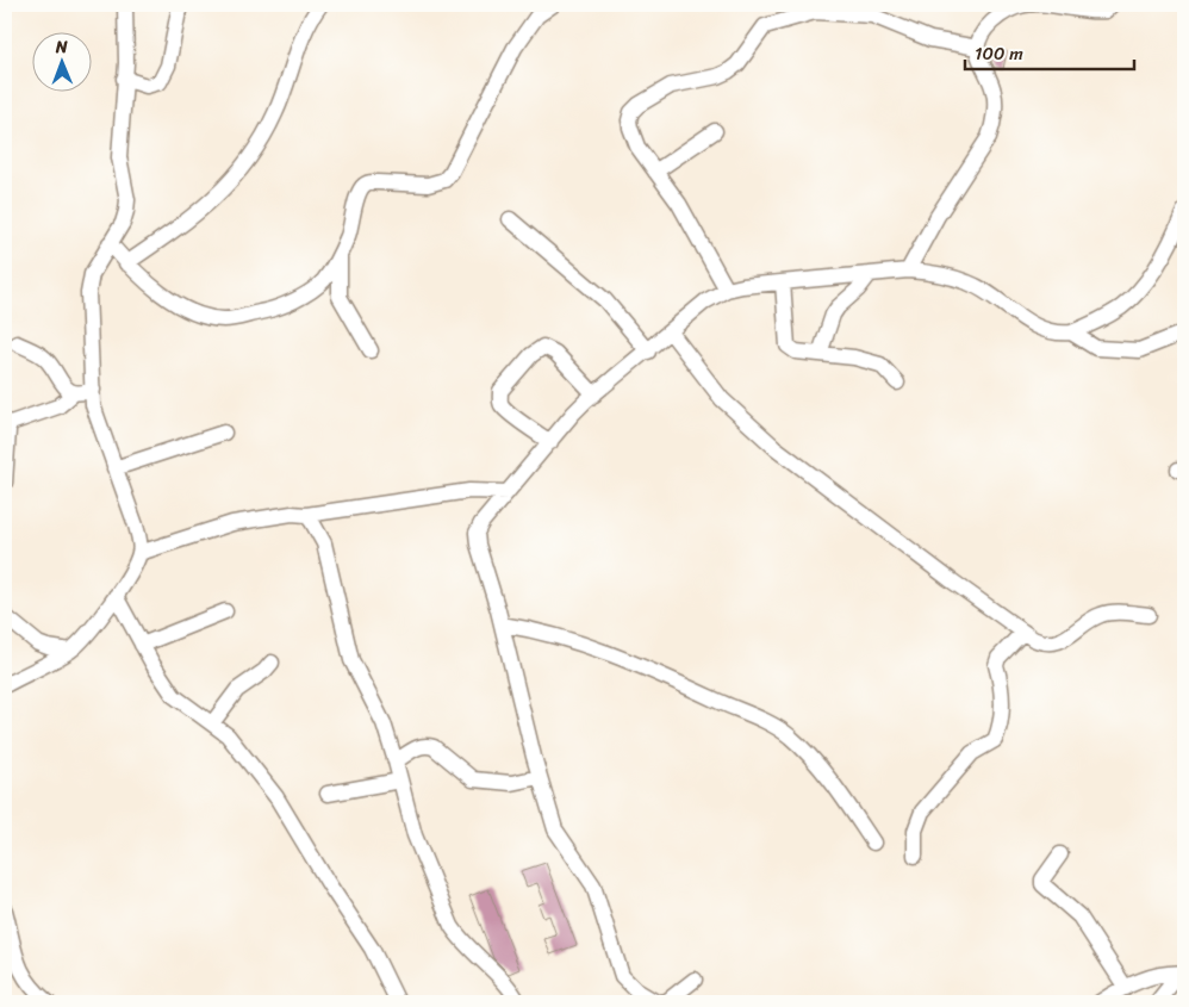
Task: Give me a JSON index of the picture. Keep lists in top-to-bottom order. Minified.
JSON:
{"scale_bar":"100 m","north":"top"}
